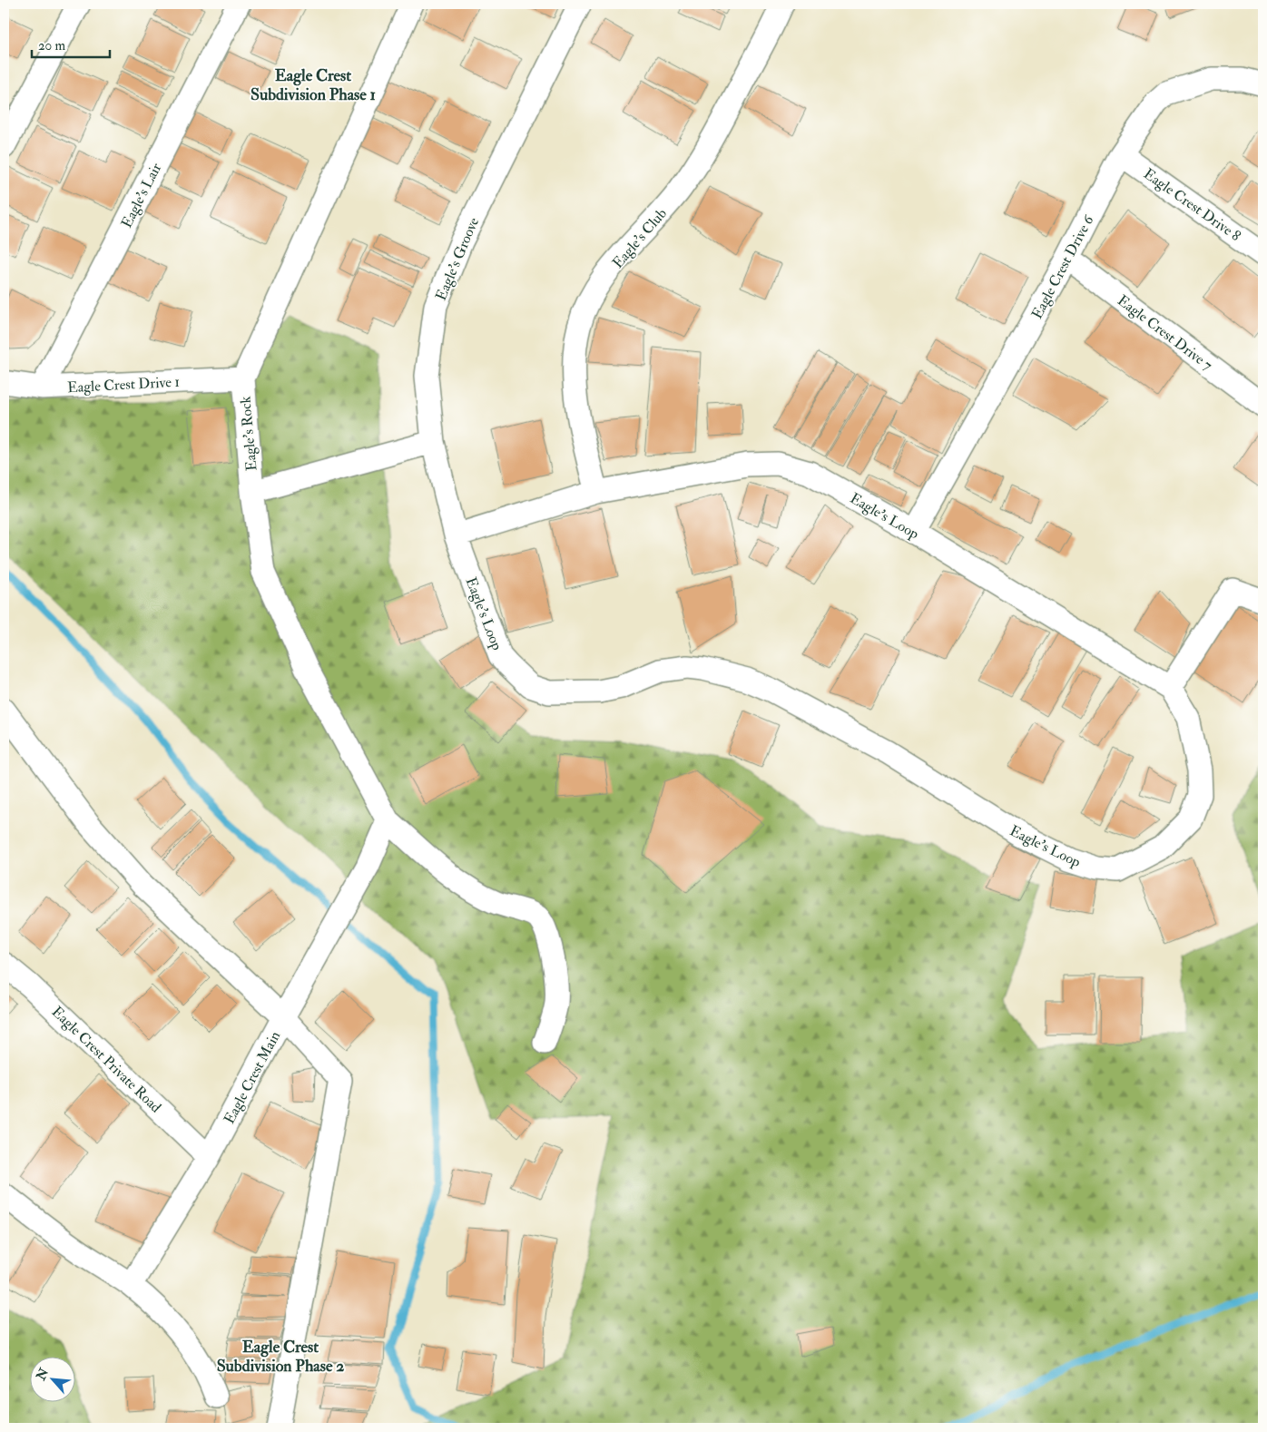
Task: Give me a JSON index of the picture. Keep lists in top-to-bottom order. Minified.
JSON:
{"streets":{"street":["Eagle's Lair","Eagle Crest Drive 8","Eagle's Club","Eagle's Groove","Eagle Crest Drive 6","Eagle Crest Drive 7","Eagle Crest Drive 1","Eagle's Rock","Eagle's Loop","Eagle Crest Private Road","Eagle Crest Main"]},"crossings":[["Eagle's Lair","Eagle Crest Drive 1"],["Eagle Crest Drive 8","Eagle Crest Drive 6"],["Eagle's Club","Eagle's Loop"],["Eagle's Groove","Eagle's Loop"],["Eagle Crest Drive 6","Eagle Crest Drive 7"],["Eagle Crest Drive 6","Eagle's Loop"],["Eagle Crest Drive 1","Eagle's Rock"],["Eagle's Rock","Eagle Crest Main"],["Eagle Crest Private Road","Eagle Crest Main"]],"districts":["Eagle Crest Subdivision Phase 1","Eagle Crest Subdivision Phase 2"],"scale_bar":"20 m","north":"top left"}
